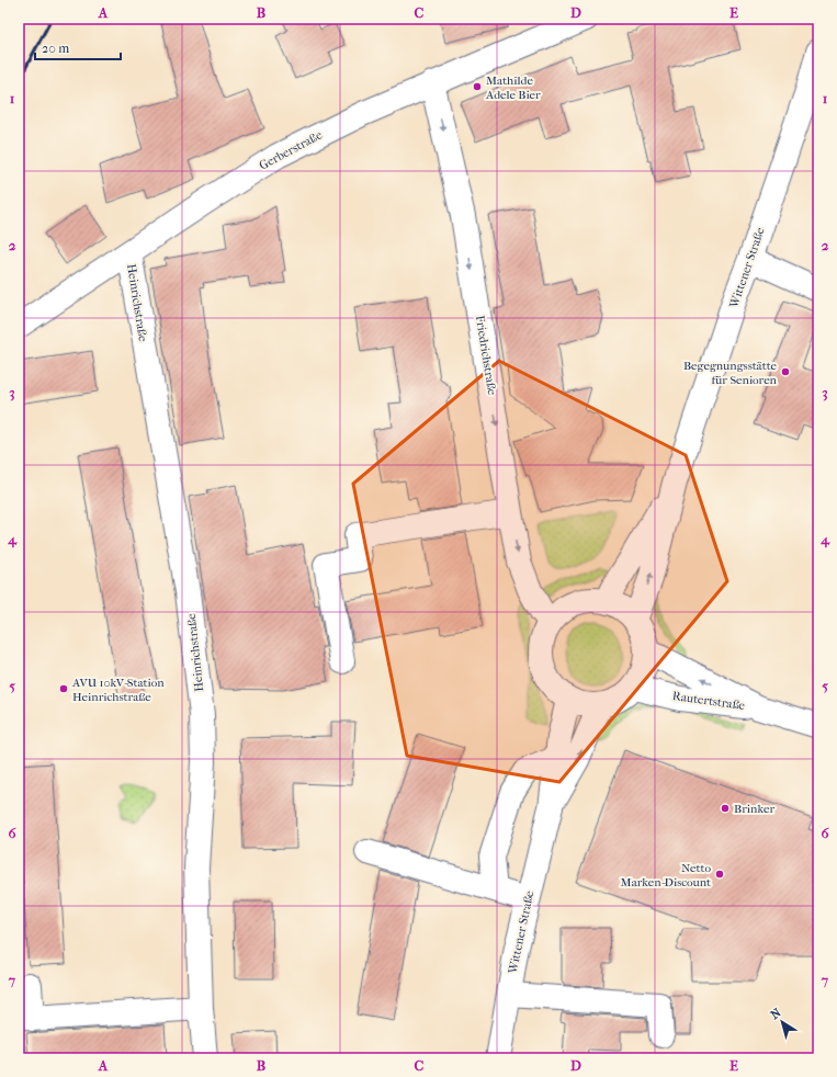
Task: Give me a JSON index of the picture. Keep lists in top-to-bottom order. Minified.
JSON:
{"streets":{"street":["Gerberstraße","Wittener Straße","Heinrichstraße","Friedrichstraße","Rautertstraße"]},"crossings":[["Gerberstraße","Heinrichstraße"],["Gerberstraße","Friedrichstraße"],["Wittener Straße","Friedrichstraße"],["Wittener Straße","Rautertstraße"],["Friedrichstraße","Rautertstraße"]],"one_way":["Friedrichstraße"],"places":["Mathilde Adele Bier","Begegnungsstätte für Senioren","AVU 10kV-Station Heinrichstraße","Brinker","Netto Marken-Discount"],"scale_bar":"20 m","north":"top left","grid":{"columns":["A","B","C","D","E"],"rows":["1","2","3","4","5","6","7"]}}
